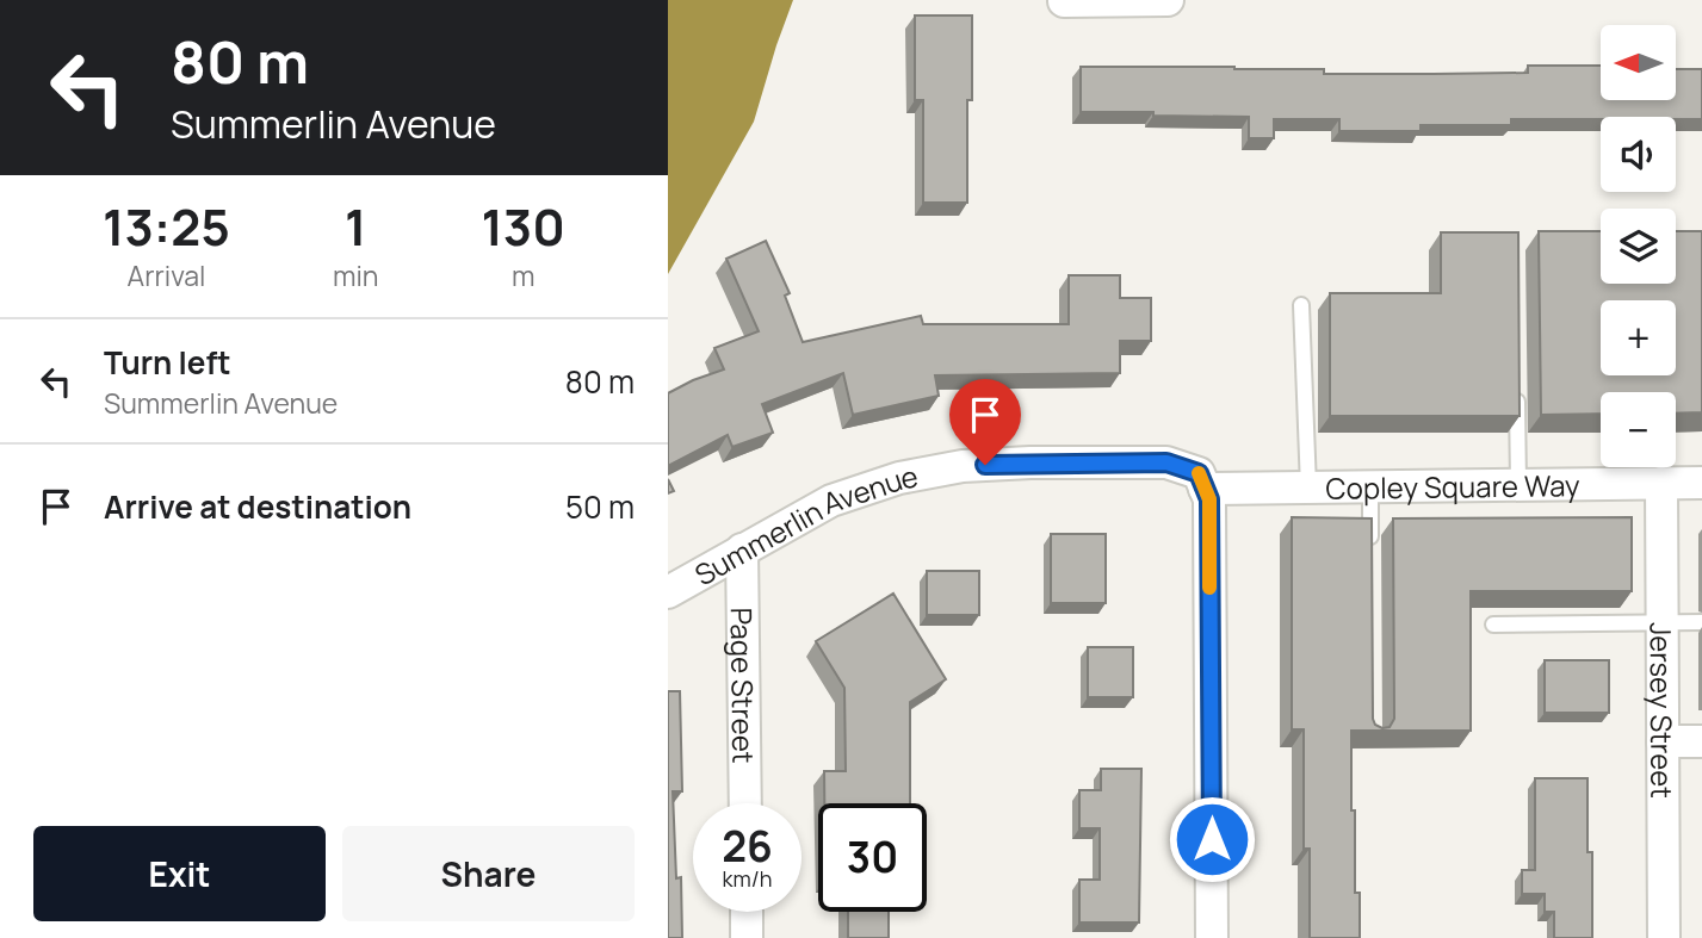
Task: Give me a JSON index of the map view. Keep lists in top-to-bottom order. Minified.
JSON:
{"streets":{"street":["Copley Square Way","Summerlin Avenue","Page Street","Jersey Street"]},"crossings":[["Copley Square Way","Summerlin Avenue"],["Copley Square Way","Jersey Street"],["Summerlin Avenue","Page Street"]],"north":"left","page":{"turn":["80 m","Summerlin Avenue"],"map_buttons":["+","−"],"eta":["13:25","Arrival","1","min","130","m"],"list":[{"name":"Turn left","note":"Summerlin Avenue","value":"80 m"},{"name":"Arrive at destination","value":"50 m"}],"speed":"26 km/h","limit":"30","buttons":["Exit","Share"]}}
